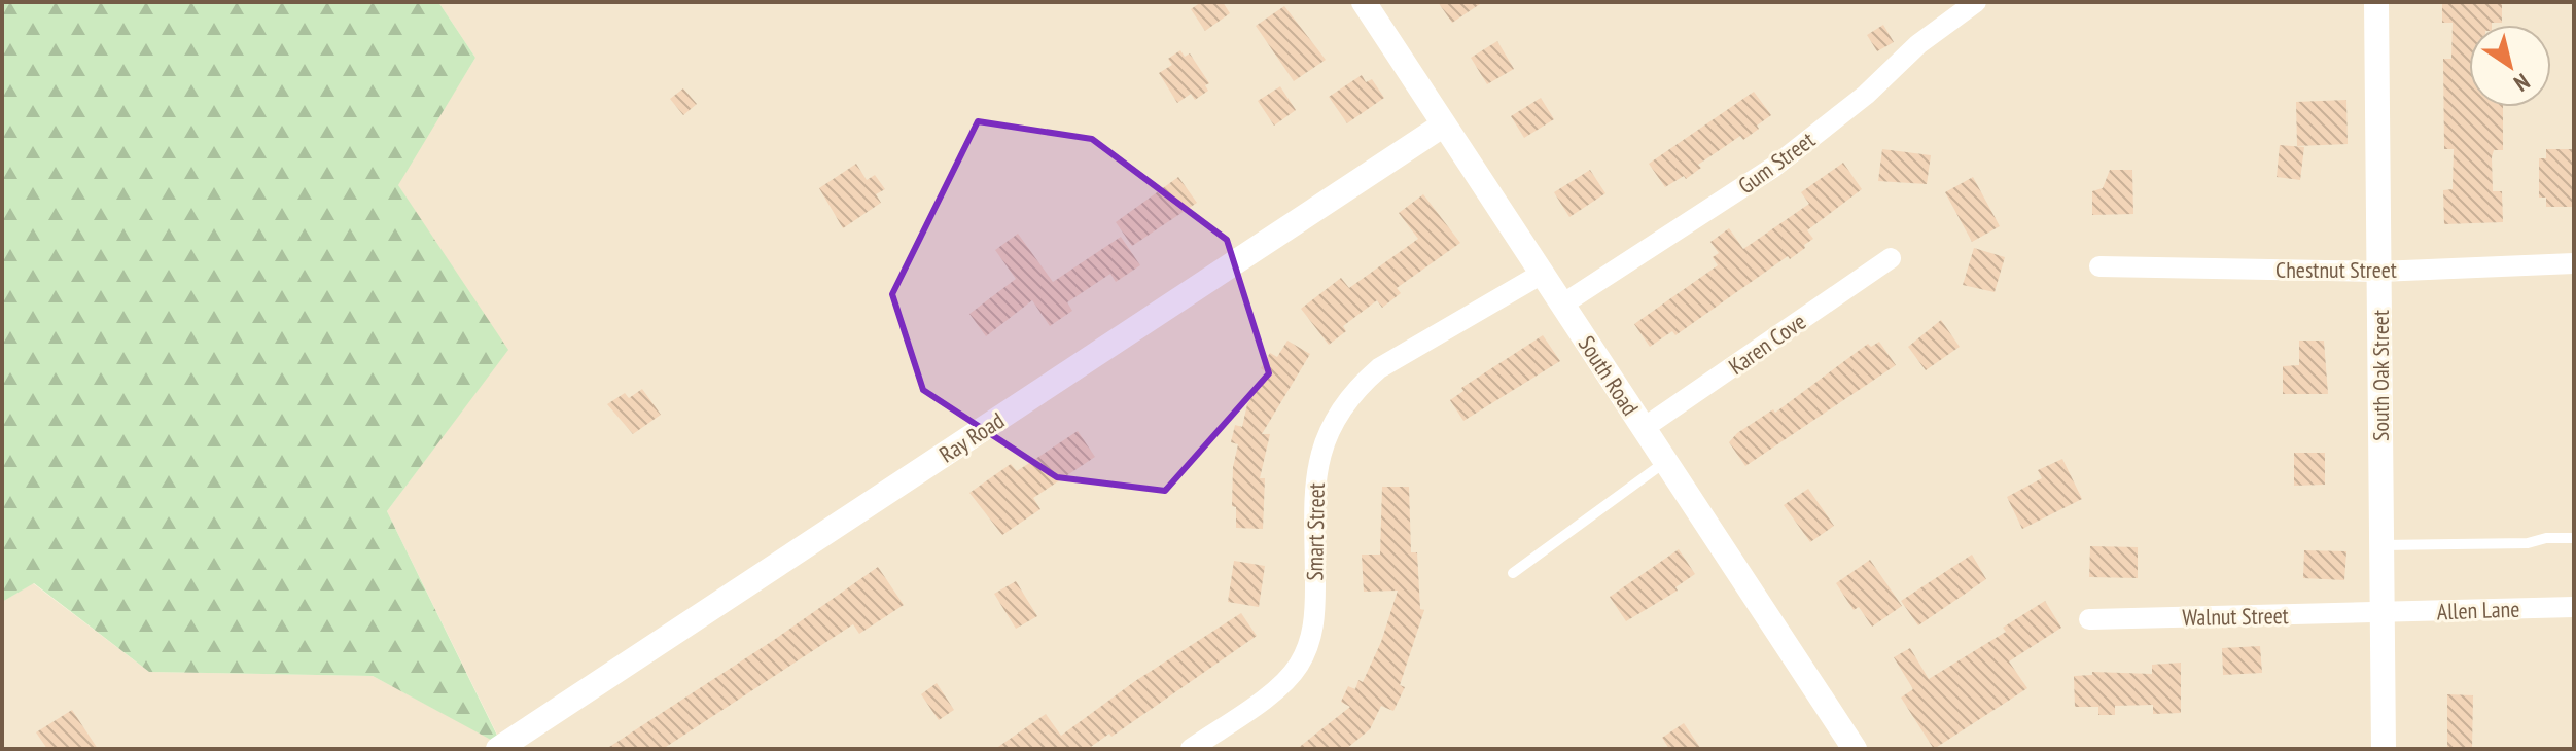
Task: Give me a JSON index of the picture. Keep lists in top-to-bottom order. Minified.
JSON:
{"streets":{"street":["Gum Street","Chestnut Street","Karen Cove","South Road","South Oak Street","Ray Road","Smart Street","Allen Lane","Walnut Street"]},"crossings":[["Gum Street","South Road"],["Chestnut Street","South Oak Street"],["Karen Cove","South Road"],["South Road","Ray Road"],["South Road","Smart Street"],["South Oak Street","Allen Lane"],["South Oak Street","Walnut Street"],["Allen Lane","Walnut Street"]],"north":"bottom right"}
